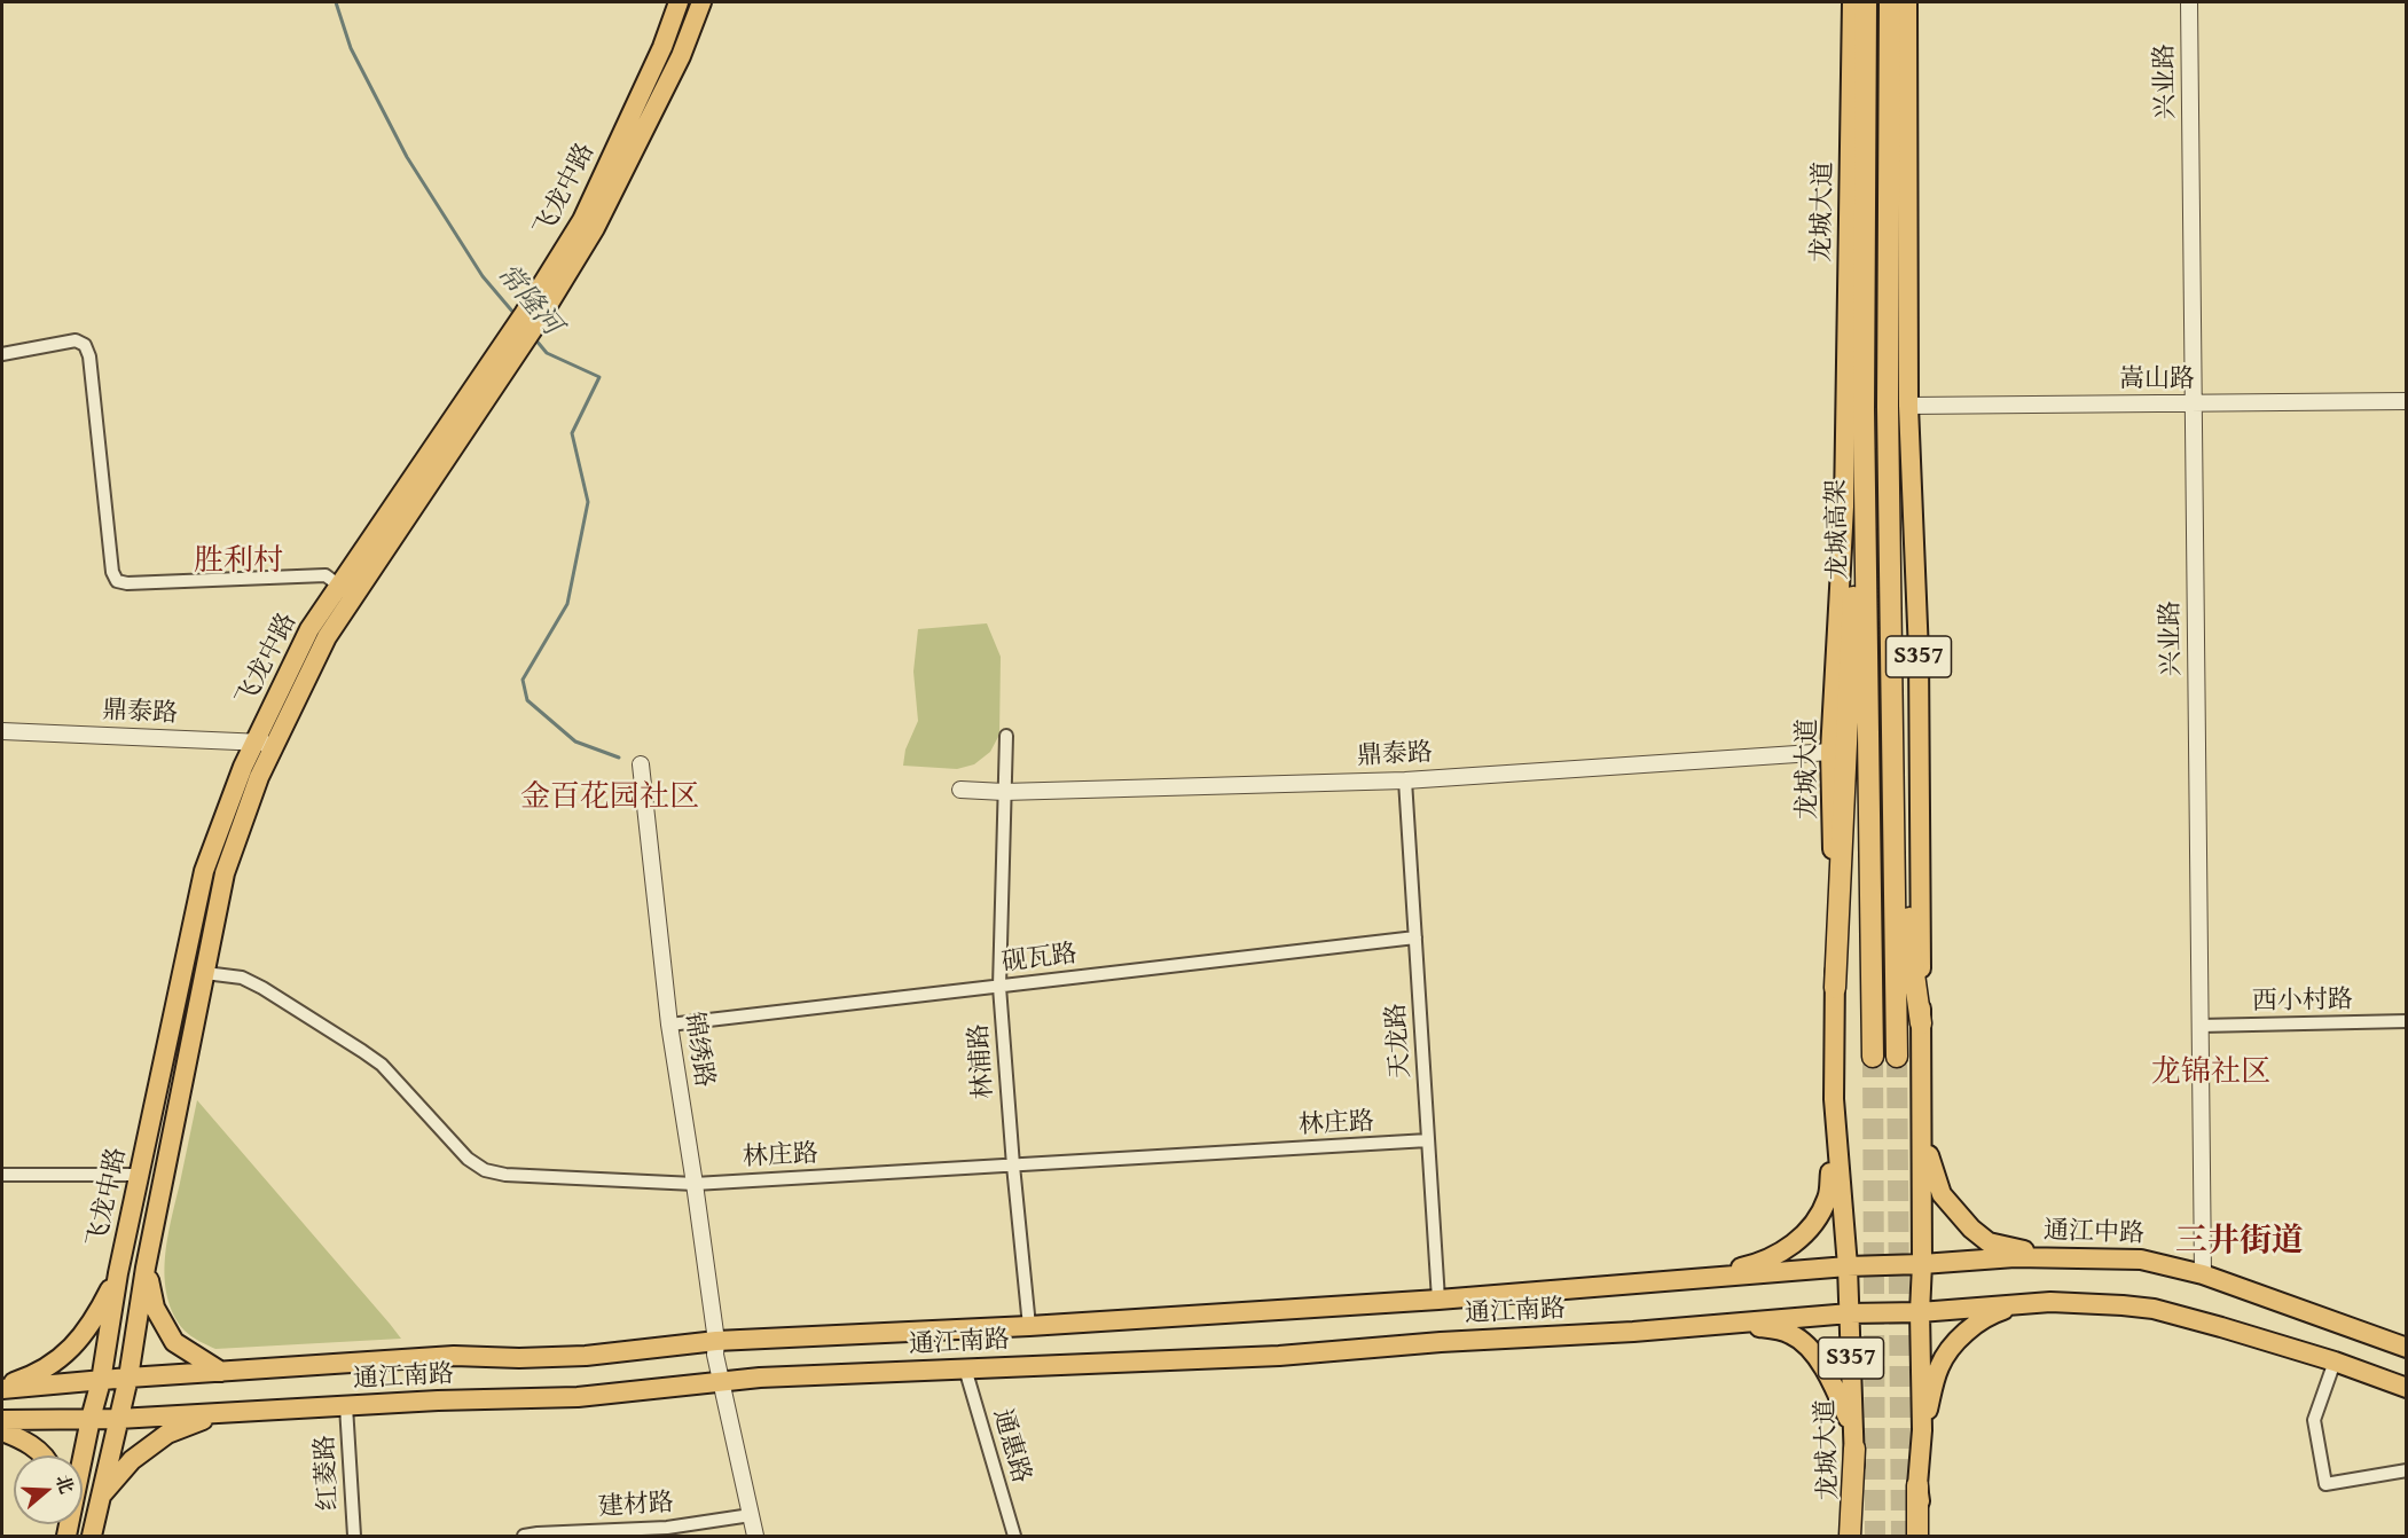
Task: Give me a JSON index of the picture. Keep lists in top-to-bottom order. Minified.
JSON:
{"streets":{"highway":["龙城高架"],"main road":["飞龙中路","龙城大道","S357","通江中路","通江南路"],"street":["兴业路","嵩山路","鼎泰路","砚瓦路","西小村路","天龙路","锦绣路","林浦路","林庄路","通惠路","红菱路","建材路"]},"crossings":[["兴业路","嵩山路"],["兴业路","西小村路"],["兴业路","通江中路"],["飞龙中路","鼎泰路"],["飞龙中路","林庄路"],["飞龙中路","通江南路"],["龙城大道","鼎泰路"],["龙城大道","通江中路"],["龙城大道","通江南路"],["嵩山路","龙城高架"],["S357","通江中路"],["S357","通江南路"],["鼎泰路","天龙路"],["鼎泰路","林浦路"],["砚瓦路","天龙路"],["砚瓦路","锦绣路"],["砚瓦路","林浦路"],["天龙路","林庄路"],["天龙路","通江南路"],["锦绣路","林庄路"],["锦绣路","通江南路"],["锦绣路","建材路"],["林浦路","林庄路"],["林浦路","通江南路"],["通江中路","通江南路"],["通江南路","通惠路"],["通江南路","红菱路"]],"districts":["胜利村","金百花园社区","龙锦社区","三井街道"],"water":["常隆河"],"north":"right"}
